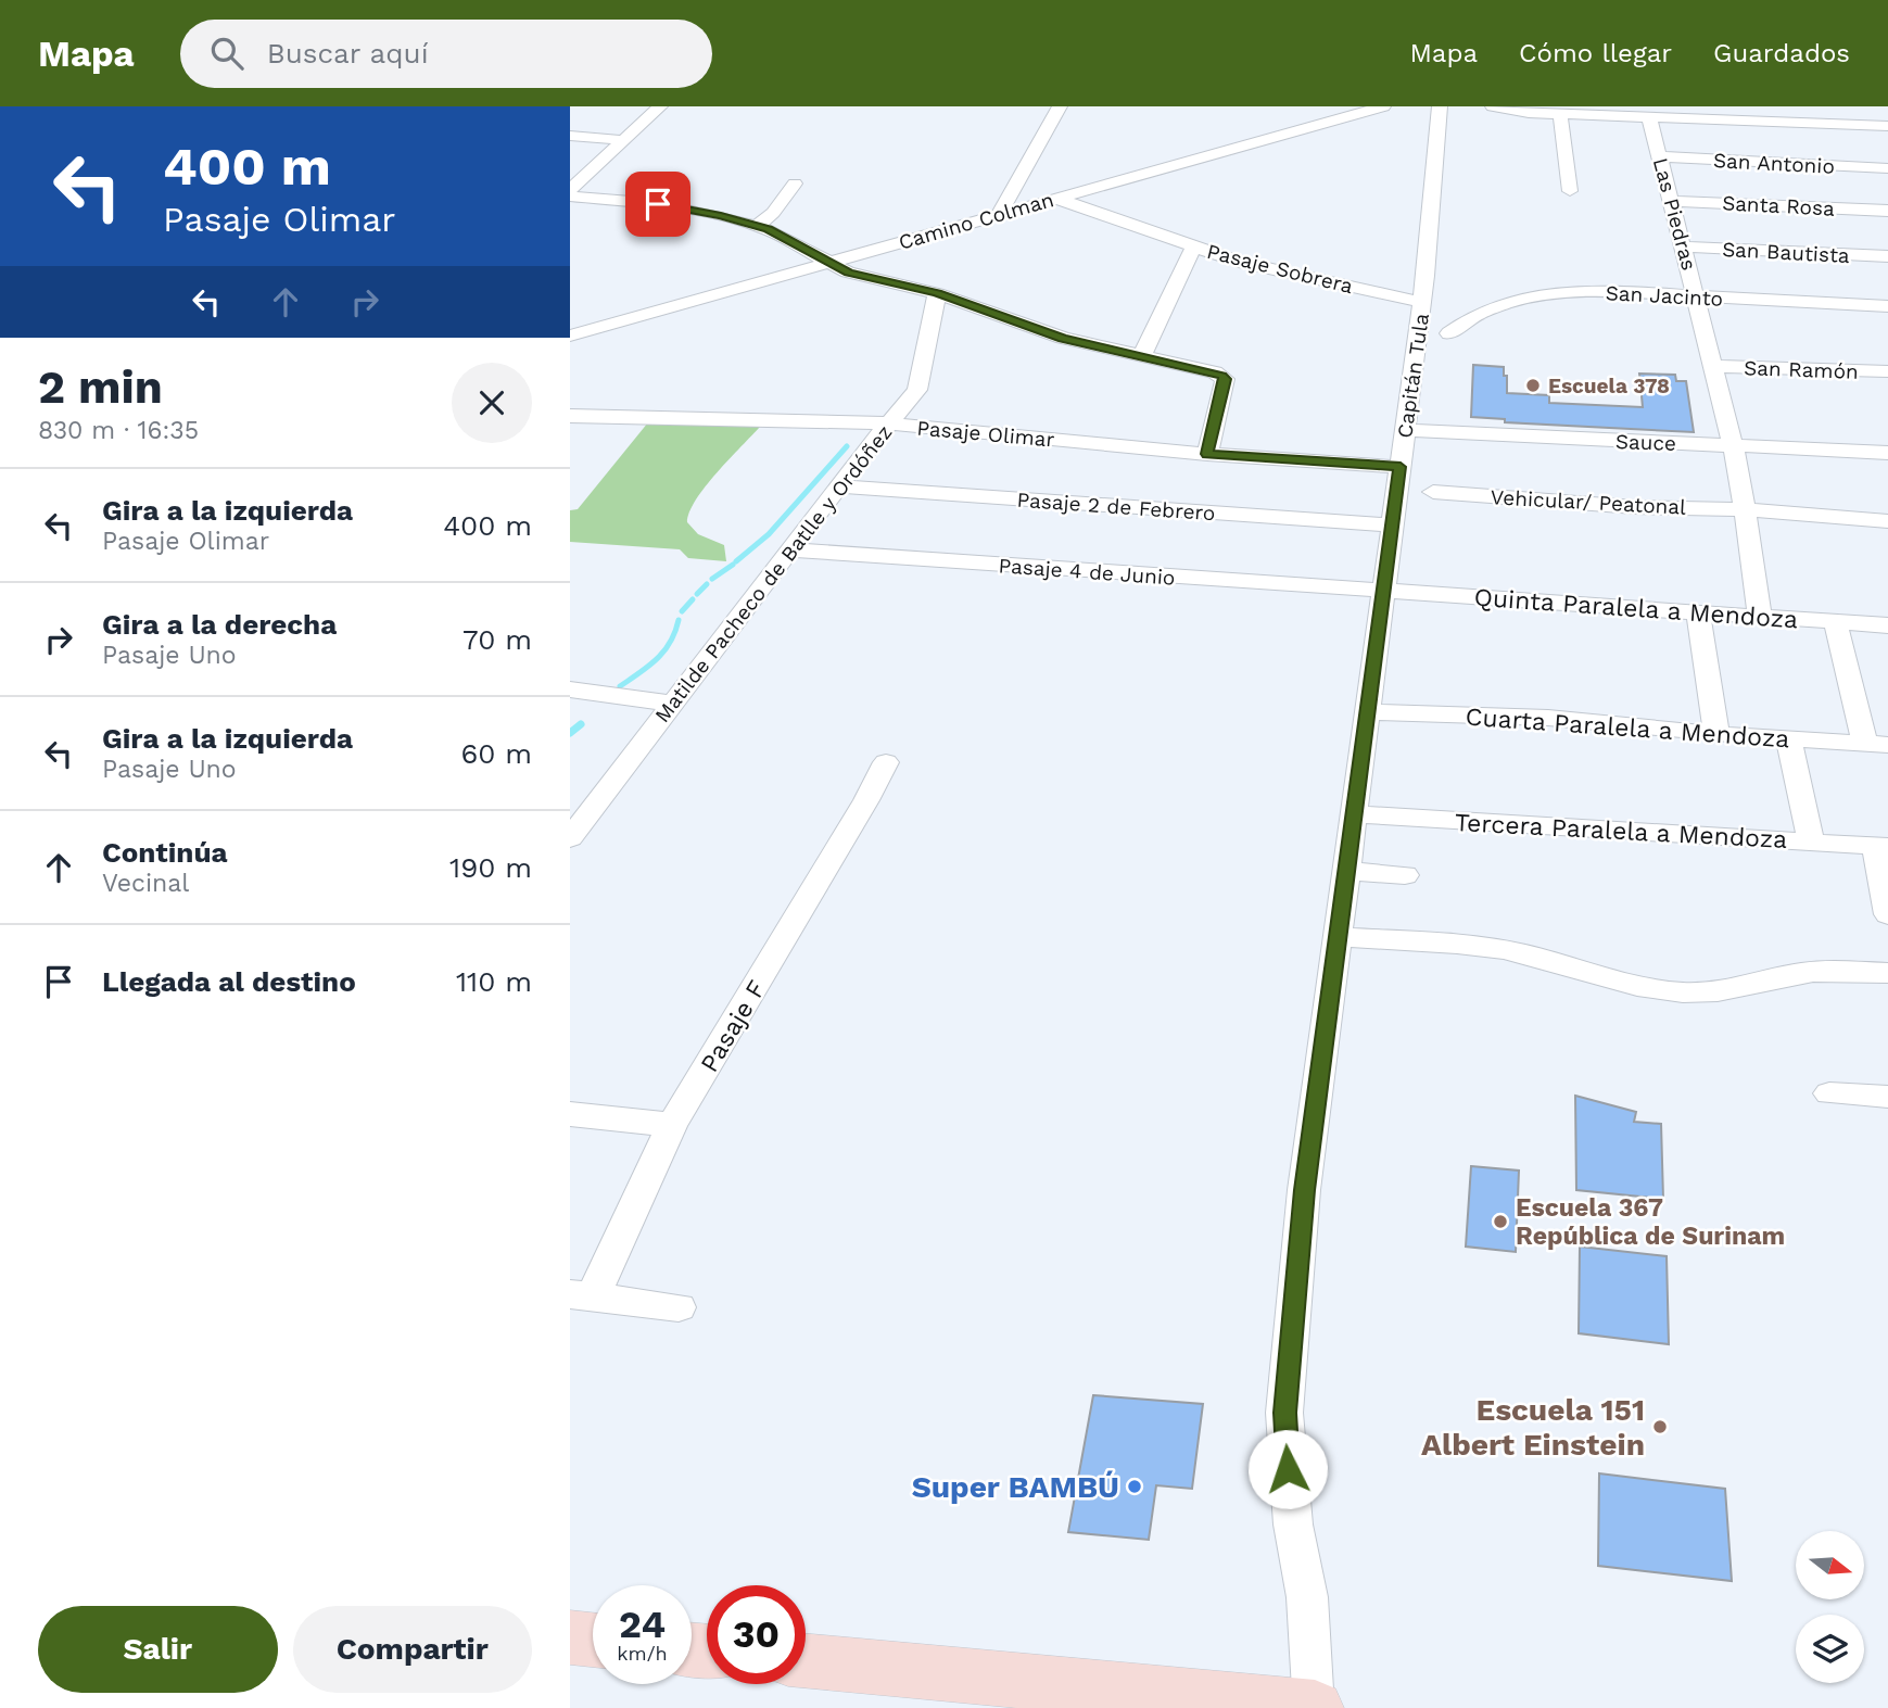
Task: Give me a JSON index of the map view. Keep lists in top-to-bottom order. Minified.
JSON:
{"streets":{"street":["San Antonio","Santa Rosa","Las Piedras","Camino Colman","San Bautista","Pasaje Sobrera","San Jacinto","San Ramón","Capitán Tula","Pasaje Olimar","Sauce","Vehicular/ Peatonal","Pasaje 2 de Febrero","Pasaje 4 de Junio","Matilde Pacheco de Batlle y Ordóñez","Quinta Paralela a Mendoza","Cuarta Paralela a Mendoza","Tercera Paralela a Mendoza","Pasaje F"]},"crossings":[["San Antonio","Las Piedras"],["Santa Rosa","Las Piedras"],["Las Piedras","San Bautista"],["Las Piedras","San Jacinto"],["Las Piedras","San Ramón"],["Las Piedras","Sauce"],["Camino Colman","Pasaje Sobrera"],["Pasaje Sobrera","Capitán Tula"],["Capitán Tula","Pasaje Olimar"],["Capitán Tula","Sauce"],["Capitán Tula","Pasaje 2 de Febrero"],["Capitán Tula","Pasaje 4 de Junio"],["Capitán Tula","Quinta Paralela a Mendoza"],["Capitán Tula","Cuarta Paralela a Mendoza"],["Capitán Tula","Tercera Paralela a Mendoza"],["Pasaje Olimar","Matilde Pacheco de Batlle y Ordóñez"],["Pasaje 2 de Febrero","Matilde Pacheco de Batlle y Ordóñez"],["Pasaje 4 de Junio","Matilde Pacheco de Batlle y Ordóñez"],["Pasaje 4 de Junio","Quinta Paralela a Mendoza"]],"places":["Escuela 378","Escuela 367 República de Surinam","Escuela 151 Albert Einstein","Super BAMBÚ"],"north":"right","page":{"header":"Mapa","search":"Buscar aquí","nav":["Mapa","Cómo llegar","Guardados"],"turn":["400 m","Pasaje Olimar"],"heading":["2 min","830 m · 16:35"],"list":[{"name":"Gira a la izquierda","note":"Pasaje Olimar","value":"400 m"},{"name":"Gira a la derecha","note":"Pasaje Uno","value":"70 m"},{"name":"Gira a la izquierda","note":"Pasaje Uno","value":"60 m"},{"name":"Continúa","note":"Vecinal","value":"190 m"},{"name":"Llegada al destino","value":"110 m"}],"speed":"24 km/h","limit":"30","buttons":["Salir","Compartir"]}}
